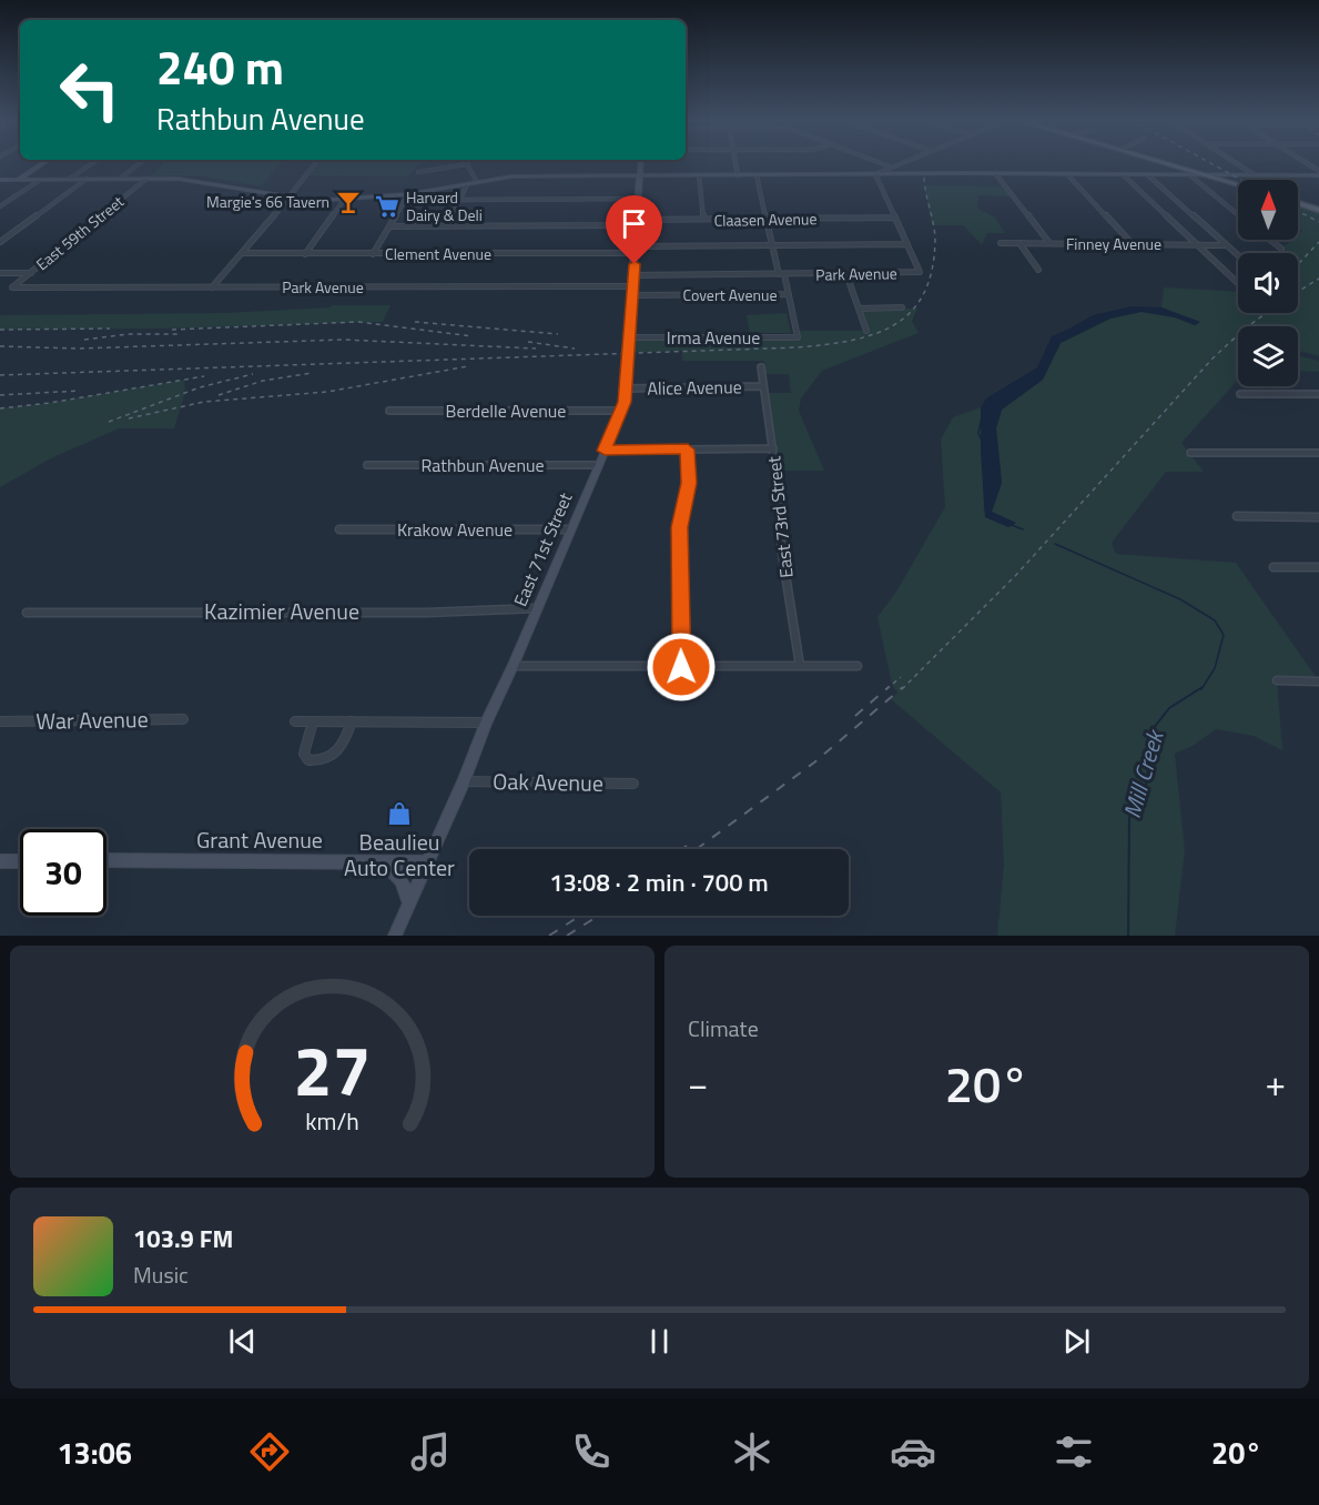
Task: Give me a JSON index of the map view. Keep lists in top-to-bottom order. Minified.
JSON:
{"streets":{"main road":["East 71st Street","Grant Avenue"],"street":["Claasen Avenue","East 59th Street","Finney Avenue","Clement Avenue","Park Avenue","Covert Avenue","Irma Avenue","Alice Avenue","Berdelle Avenue","Rathbun Avenue","East 73rd Street","Krakow Avenue","Kazimier Avenue","War Avenue","Oak Avenue"]},"crossings":[["Claasen Avenue","East 71st Street"],["East 59th Street","Park Avenue"],["Clement Avenue","Park Avenue"],["Clement Avenue","East 71st Street"],["Park Avenue","Covert Avenue"],["Park Avenue","East 71st Street"],["Covert Avenue","Irma Avenue"],["Covert Avenue","East 71st Street"],["Irma Avenue","East 71st Street"],["Alice Avenue","East 73rd Street"],["Alice Avenue","East 71st Street"],["Berdelle Avenue","East 71st Street"],["Rathbun Avenue","East 71st Street"],["Krakow Avenue","East 71st Street"],["East 71st Street","Kazimier Avenue"],["East 71st Street","Oak Avenue"],["East 71st Street","Grant Avenue"]],"water":["Mill Creek"],"places":{"bar":["Margie's 66 Tavern"],"supermarket":["Harvard Dairy & Deli"],"shop":["Beaulieu Auto Center"]},"north":"top","page":{"turn":["240 m","Rathbun Avenue"],"limit":"30","trip":"13:08 · 2 min · 700 m","tile":"Climate","heat":["−","20°","+"],"song":["103.9 FM","Music"],"tabs":["13:06","20°"],"gauge":["27","km/h"]}}
